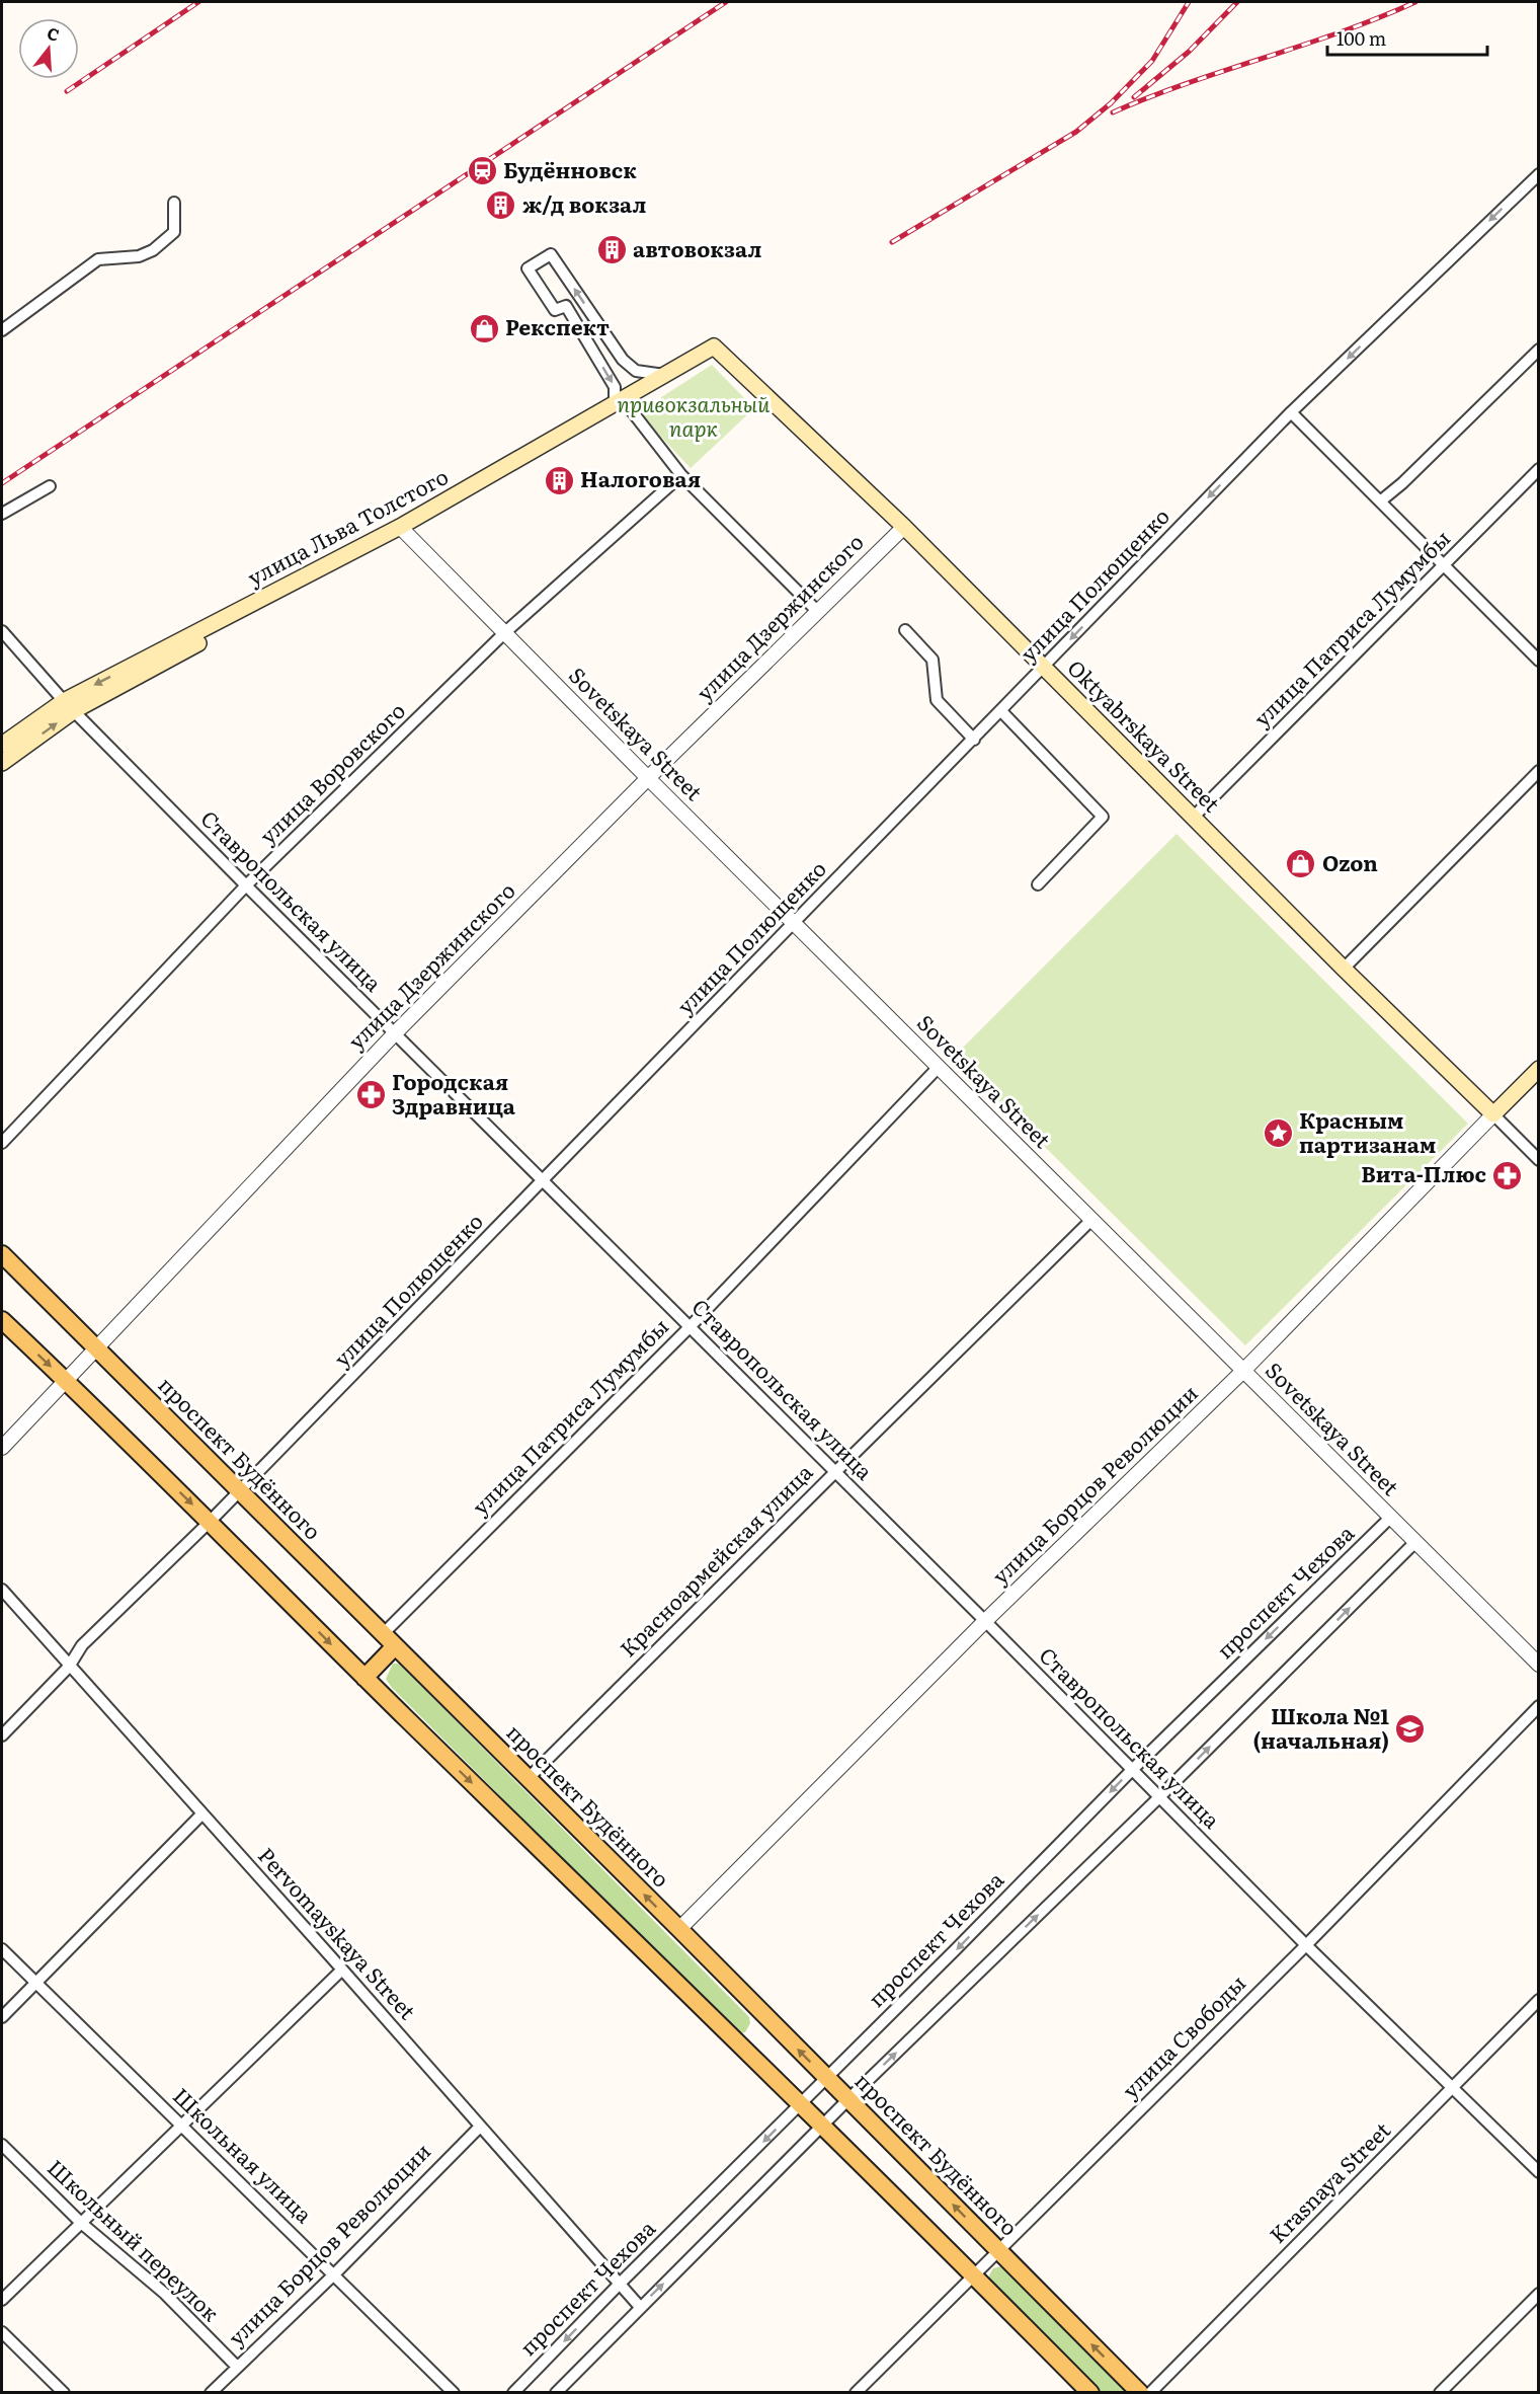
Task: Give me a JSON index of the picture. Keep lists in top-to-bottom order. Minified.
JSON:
{"streets":{"main road":["улица Льва Толстого","Oktyabrskaya Street","проспект Будённого","улица Борцов Революции"],"street":["улица Полющенко","улица Дзержинского","улица Патриса Лумумбы","Sovetskaya Street","улица Воровского","Ставропольская улица","Красноармейская улица","проспект Чехова","Pervomayskaya Street","улица Свободы","Школьная улица","Krasnaya Street","Школьный переулок"]},"crossings":[["улица Льва Толстого","Sovetskaya Street"],["улица Льва Толстого","Oktyabrskaya Street"],["улица Льва Толстого","Ставропольская улица"],["улица Полющенко","Sovetskaya Street"],["улица Полющенко","Oktyabrskaya Street"],["улица Полющенко","Ставропольская улица"],["улица Полющенко","проспект Будённого"],["улица Полющенко","Pervomayskaya Street"],["улица Дзержинского","Sovetskaya Street"],["улица Дзержинского","Oktyabrskaya Street"],["улица Дзержинского","Ставропольская улица"],["улица Дзержинского","проспект Будённого"],["улица Патриса Лумумбы","Sovetskaya Street"],["улица Патриса Лумумбы","Oktyabrskaya Street"],["улица Патриса Лумумбы","Ставропольская улица"],["улица Патриса Лумумбы","проспект Будённого"],["Sovetskaya Street","улица Воровского"],["Sovetskaya Street","улица Борцов Революции"],["Sovetskaya Street","Красноармейская улица"],["Sovetskaya Street","проспект Чехова"],["Oktyabrskaya Street","улица Борцов Революции"],["улица Воровского","Ставропольская улица"],["Ставропольская улица","улица Борцов Революции"],["Ставропольская улица","Красноармейская улица"],["Ставропольская улица","проспект Чехова"],["Ставропольская улица","улица Свободы"],["Ставропольская улица","Krasnaya Street"],["проспект Будённого","улица Борцов Революции"],["проспект Будённого","Красноармейская улица"],["проспект Будённого","проспект Чехова"],["проспект Будённого","улица Свободы"],["улица Борцов Революции","Pervomayskaya Street"],["улица Борцов Революции","Школьная улица"],["улица Борцов Революции","Школьный переулок"],["проспект Чехова","Pervomayskaya Street"]],"parks":["привокзальный парк"],"places":{"station":["Будённовск"],"building":["ж/д вокзал","автовокзал","Налоговая"],"shop":["Рекспект","Ozon"],"pharmacy":["Городская Здравница","Вита-Плюс"],"place":["Красным партизанам"],"school or university":["Школа №1 (начальная)"]},"scale_bar":"100 m","north":"top"}
